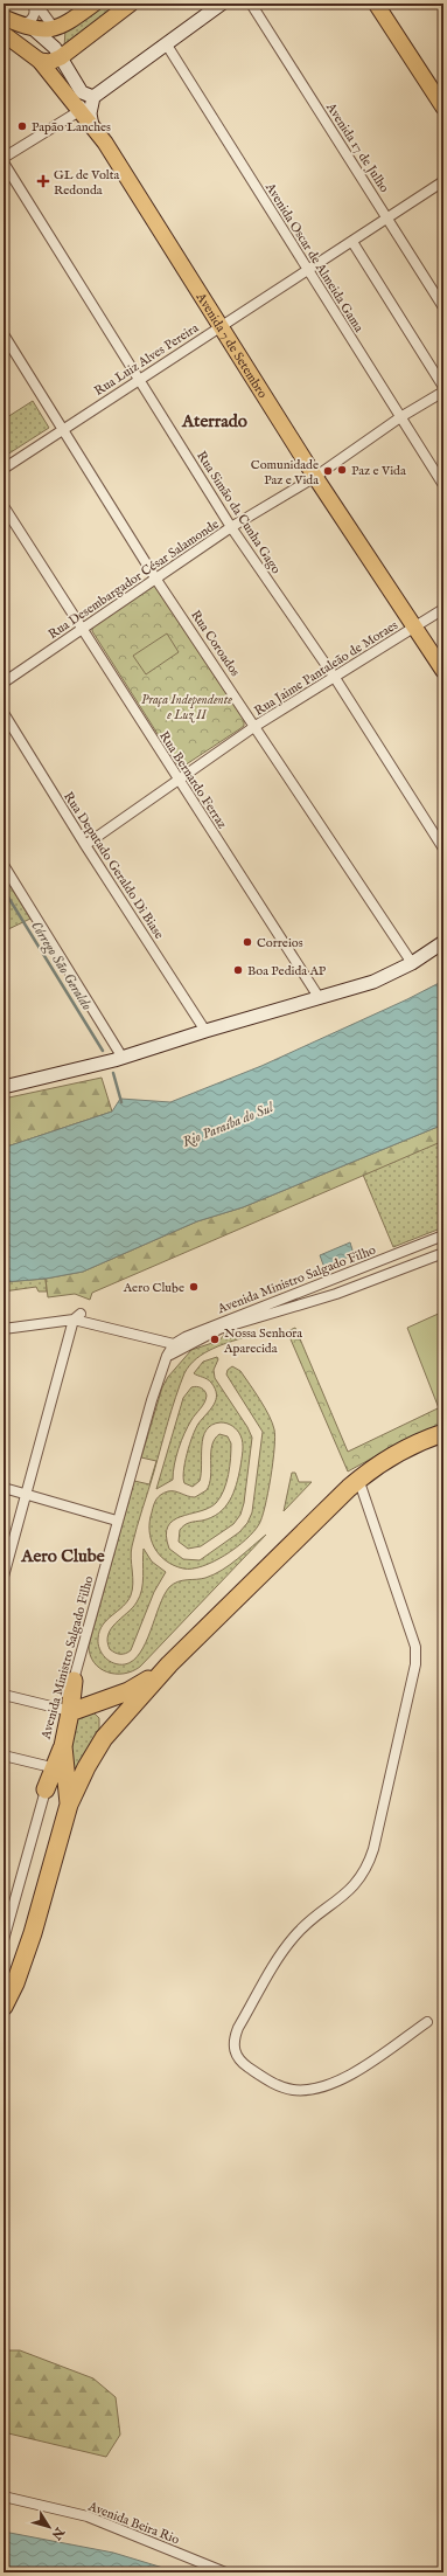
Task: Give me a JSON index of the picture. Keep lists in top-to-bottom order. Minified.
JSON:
{"streets":{"main road":["Avenida 7 de Setembro"],"street":["Avenida 17 de Julho","Avenida Oscar de Almeida Gama","Rua Luiz Alves Pereira","Rua Simão da Cunha Gago","Rua Desembargador César Salamonde","Rua Coroados","Rua Jaime Pantaleão de Moraes","Rua Bernardo Ferraz","Rua Deputado Geraldo Di Biase","Avenida Ministro Salgado Filho","Avenida Beira Rio"]},"crossings":[["Avenida 17 de Julho","Rua Luiz Alves Pereira"],["Avenida Oscar de Almeida Gama","Rua Luiz Alves Pereira"],["Avenida Oscar de Almeida Gama","Rua Desembargador César Salamonde"],["Avenida 7 de Setembro","Rua Luiz Alves Pereira"],["Avenida 7 de Setembro","Rua Desembargador César Salamonde"],["Avenida 7 de Setembro","Rua Jaime Pantaleão de Moraes"],["Rua Luiz Alves Pereira","Rua Simão da Cunha Gago"],["Rua Luiz Alves Pereira","Rua Coroados"],["Rua Simão da Cunha Gago","Rua Desembargador César Salamonde"],["Rua Simão da Cunha Gago","Rua Jaime Pantaleão de Moraes"],["Rua Desembargador César Salamonde","Rua Coroados"],["Rua Desembargador César Salamonde","Rua Bernardo Ferraz"],["Rua Coroados","Rua Jaime Pantaleão de Moraes"],["Rua Jaime Pantaleão de Moraes","Rua Bernardo Ferraz"],["Rua Jaime Pantaleão de Moraes","Rua Deputado Geraldo Di Biase"]],"districts":["Aterrado","Aero Clube"],"water":["Córrego São Geraldo","Rio Paraíba do Sul"],"parks":["Praça Independente e Luz II"],"places":{"other":["Papão Lanches","Paz e Vida","Comunidade Paz e Vida","Correios","Boa Pedida AP","Aero Clube","Nossa Senhora Aparecida"],"health":["GL de Volta Redonda"]},"north":"bottom right"}
